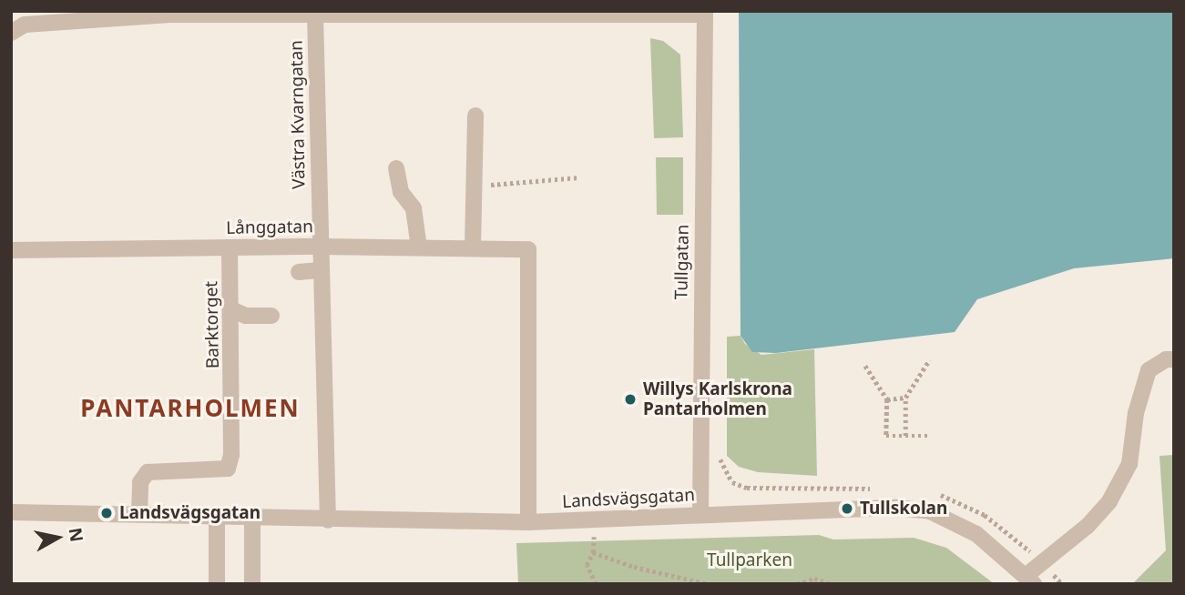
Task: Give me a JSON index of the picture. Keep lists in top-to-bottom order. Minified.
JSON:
{"streets":{"street":["Västra Kvarngatan","Långgatan","Tullgatan","Barktorget","Landsvägsgatan"]},"crossings":[["Västra Kvarngatan","Långgatan"],["Västra Kvarngatan","Landsvägsgatan"],["Långgatan","Barktorget"],["Långgatan","Landsvägsgatan"],["Tullgatan","Landsvägsgatan"],["Barktorget","Landsvägsgatan"]],"districts":["PANTARHOLMEN"],"parks":["Tullparken"],"places":["Willys Karlskrona Pantarholmen","Tullskolan","Landsvägsgatan"],"north":"right"}
